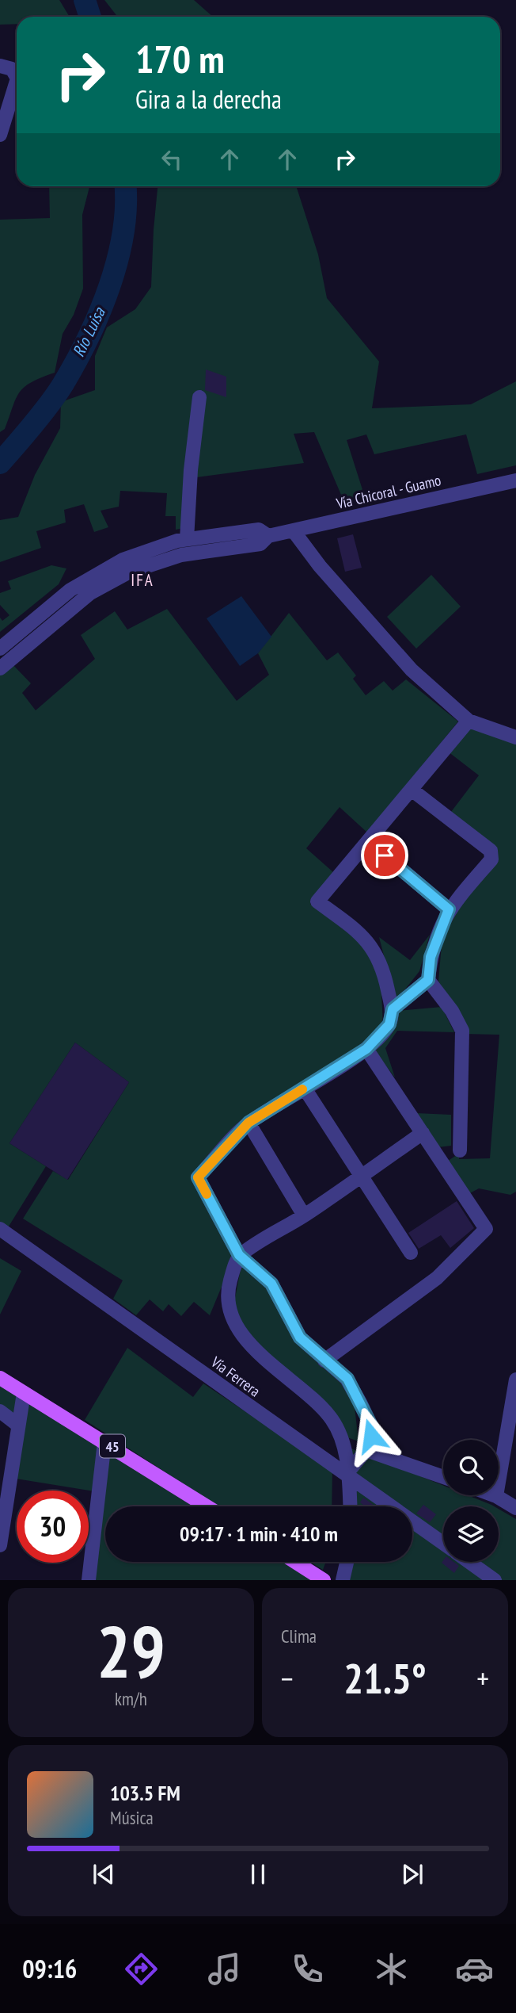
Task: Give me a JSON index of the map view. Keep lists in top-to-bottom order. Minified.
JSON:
{"streets":{"main road":["45"],"street":["Vía Chicoral - Guamo","Vía Ferrera"]},"districts":["IFA"],"water":["Río Luisa"],"page":{"turn":["170 m","Gira a la derecha"],"limit":"30","trip":"09:17 · 1 min · 410 m","tile":[["29","km/h"],"Clima"],"heat":["−","21.5°","+"],"song":["103.5 FM","Música"],"tabs":"09:16"}}
